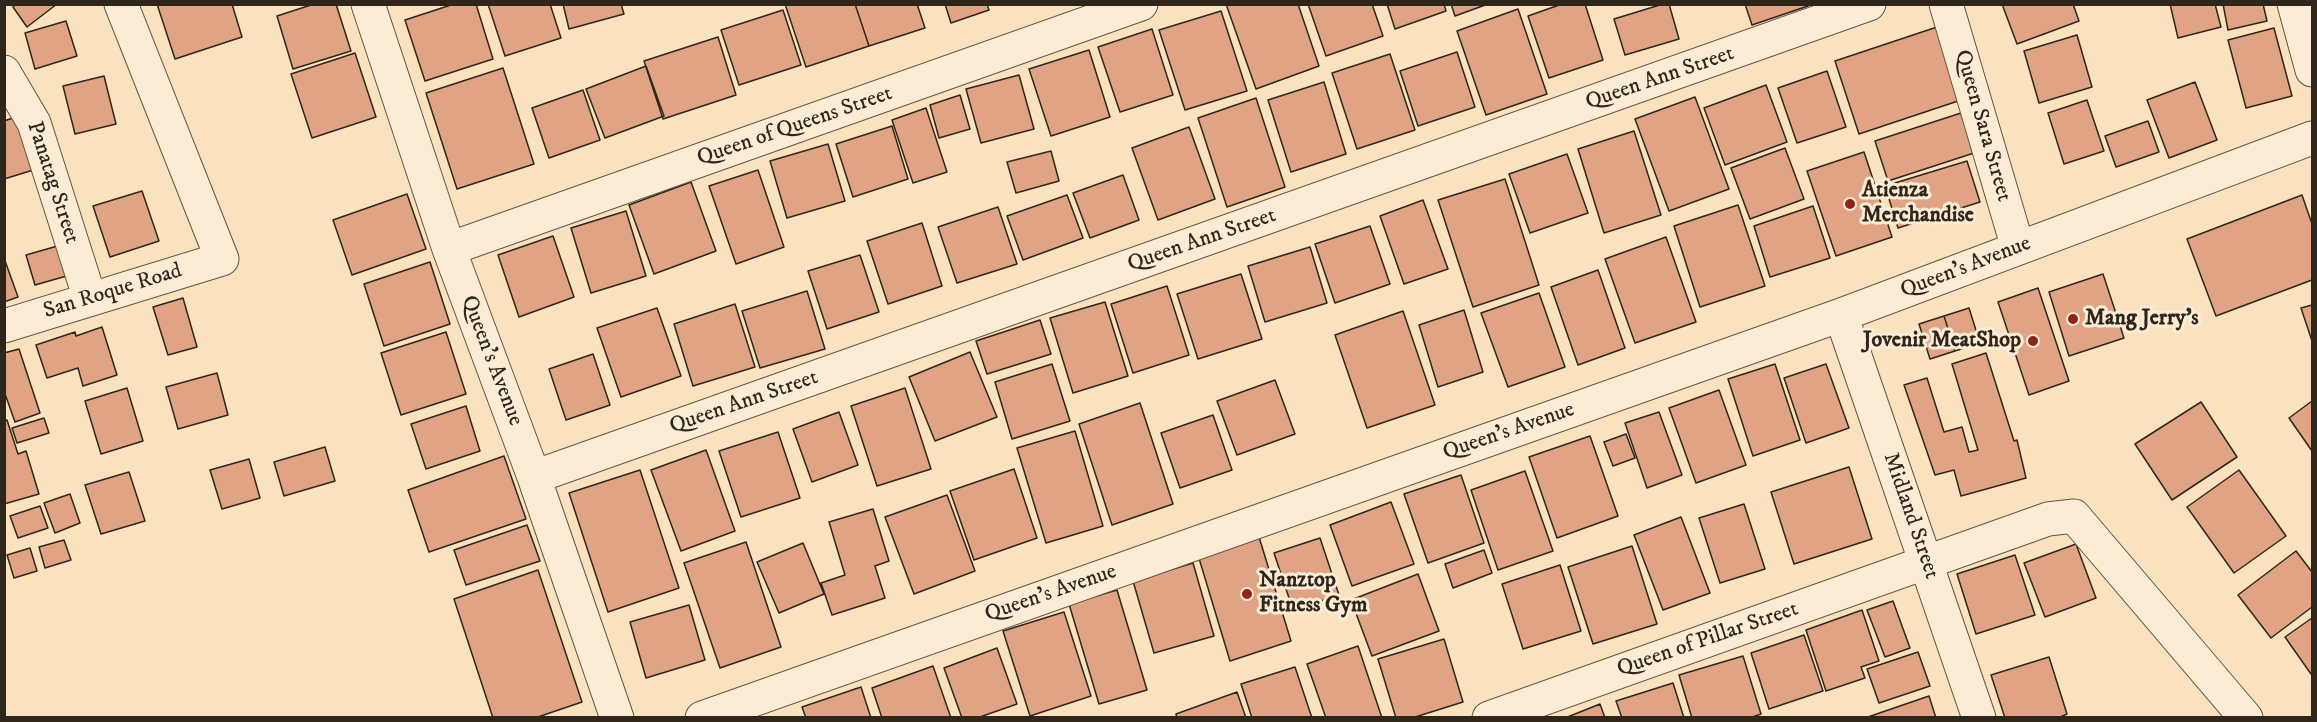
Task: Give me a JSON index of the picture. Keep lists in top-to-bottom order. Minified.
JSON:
{"streets":{"street":["Queen Ann Street","Queen Sara Street","Queen of Queens Street","Panatag Street","Queen's Avenue","San Roque Road","Midland Street","Queen of Pillar Street"]},"crossings":[["Queen Ann Street","Queen's Avenue"],["Queen Sara Street","Queen's Avenue"],["Queen of Queens Street","Queen's Avenue"],["Panatag Street","San Roque Road"],["Queen's Avenue","Midland Street"],["Midland Street","Queen of Pillar Street"]],"places":["Atienza Merchandise","Mang Jerry's","Jovenir MeatShop","Nanztop Fitness Gym"]}
